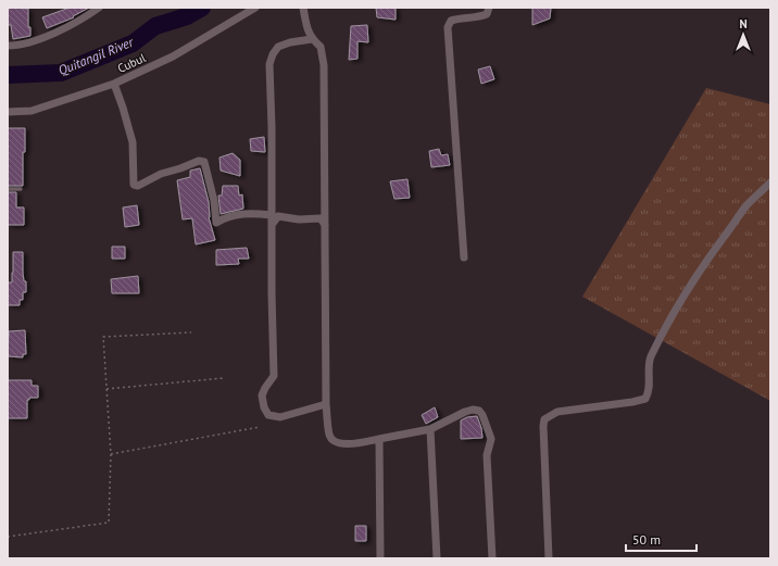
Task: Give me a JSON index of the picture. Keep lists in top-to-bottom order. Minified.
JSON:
{"streets":{"street":["Cubul"]},"water":["Quitangil River"],"scale_bar":"50 m","north":"top"}
